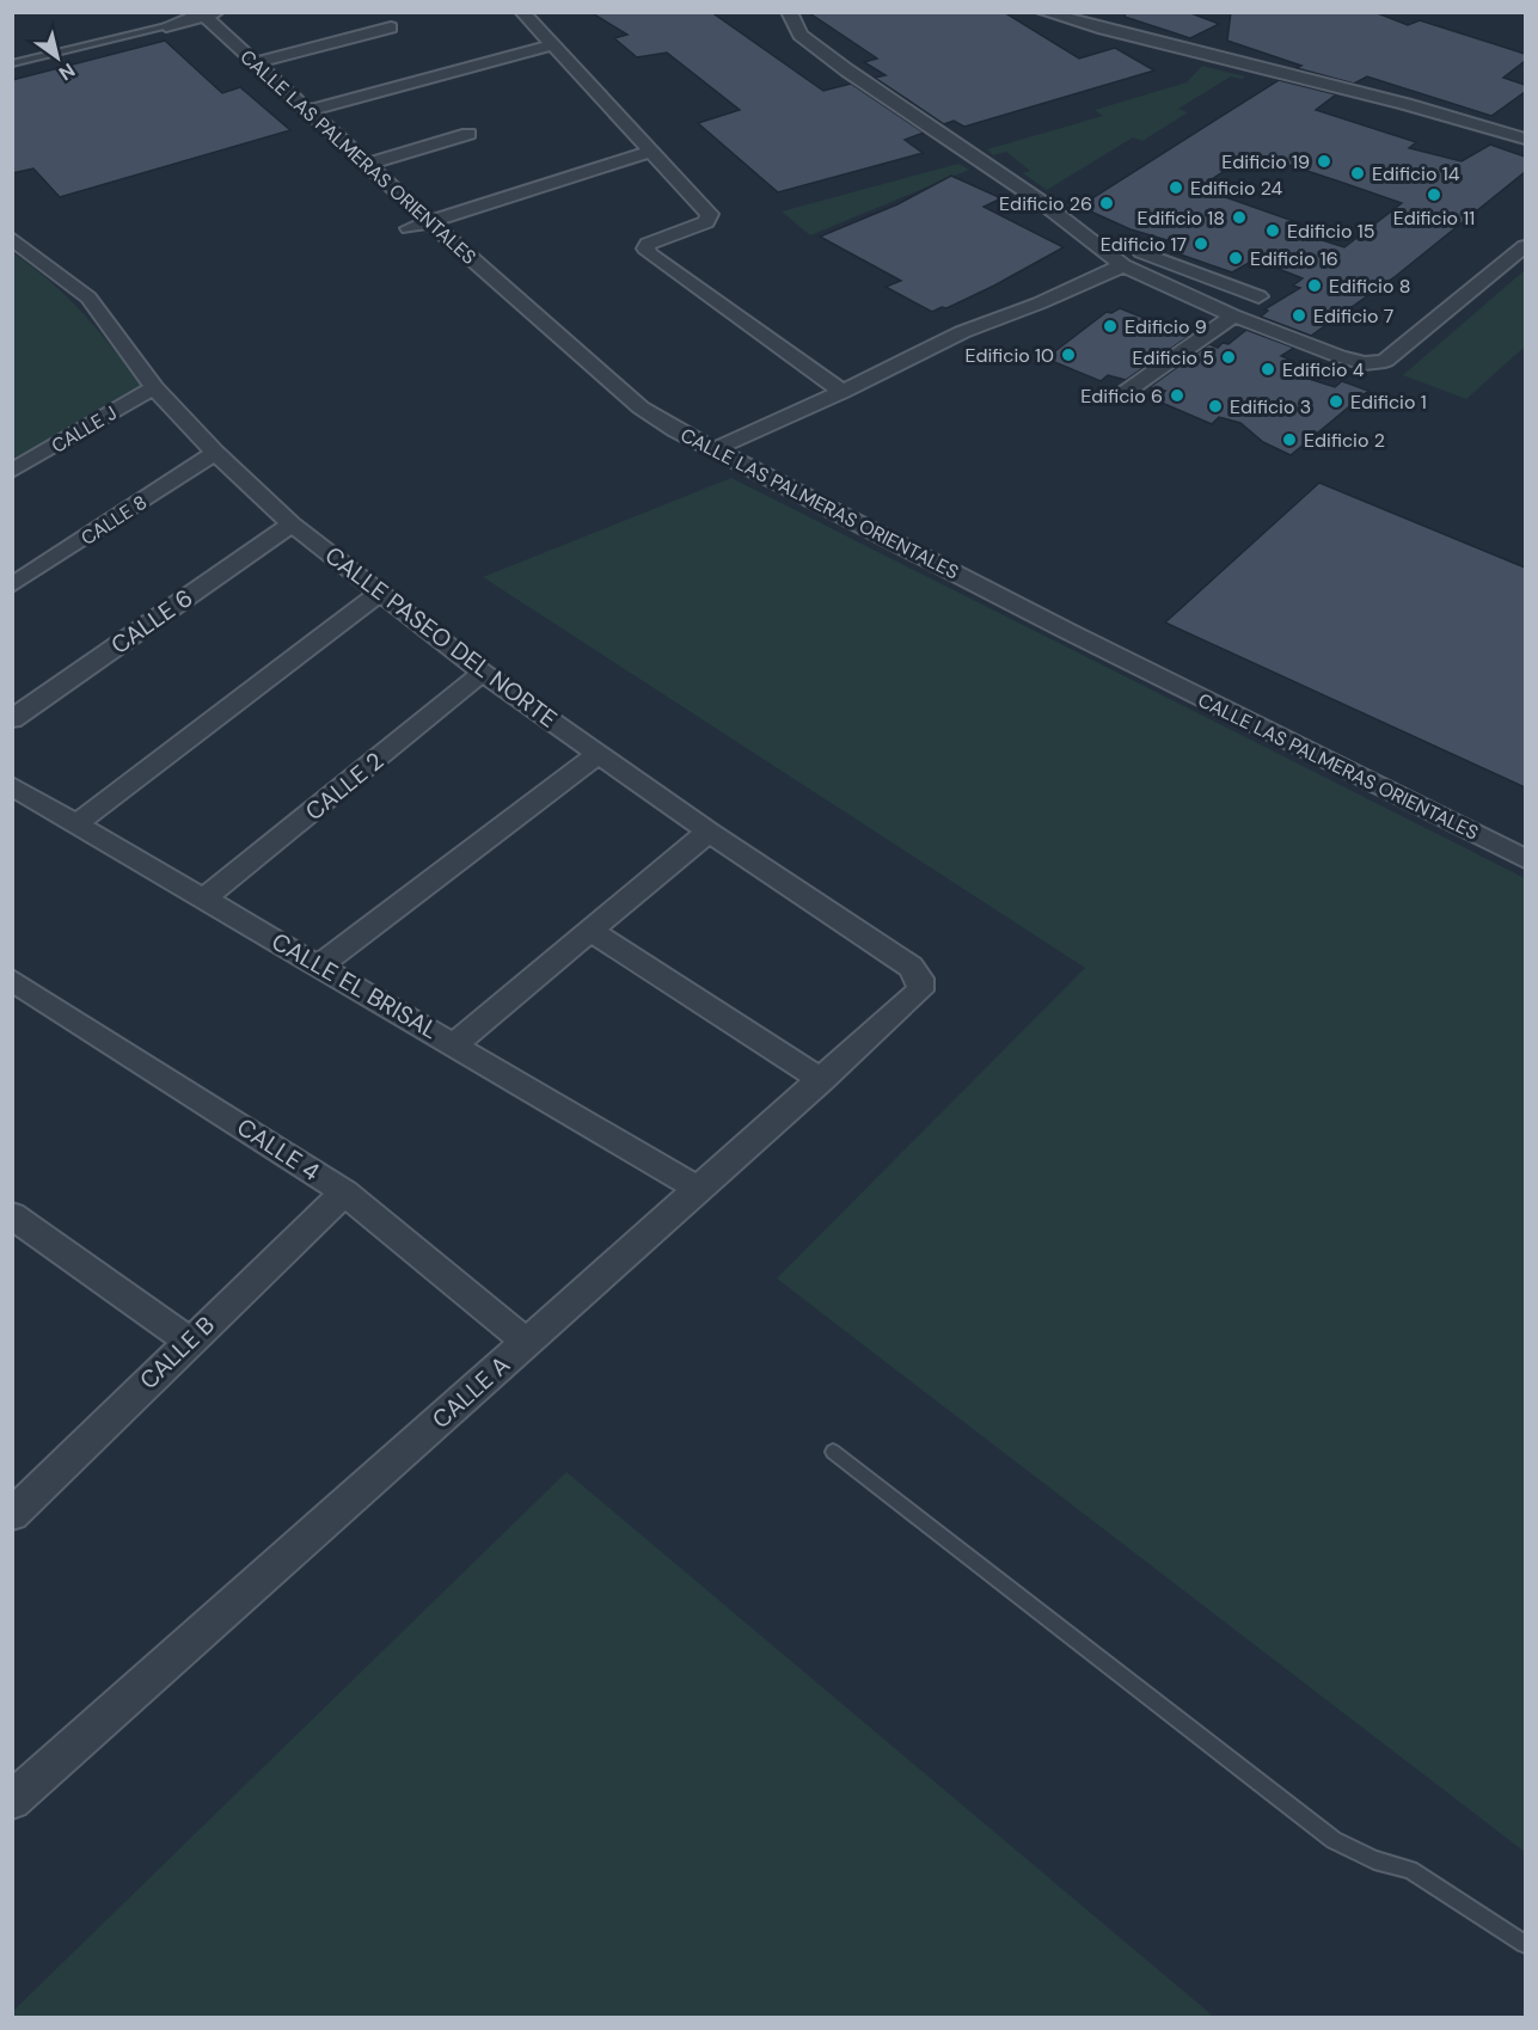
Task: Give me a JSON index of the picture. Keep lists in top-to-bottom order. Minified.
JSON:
{"streets":{"street":["CALLE LAS PALMERAS ORIENTALES","CALLE J","CALLE 8","CALLE 6","CALLE PASEO DEL NORTE","CALLE 2","CALLE EL BRISAL","CALLE 4","CALLE B","CALLE A"]},"crossings":[["CALLE J","CALLE PASEO DEL NORTE"],["CALLE 8","CALLE PASEO DEL NORTE"],["CALLE 6","CALLE PASEO DEL NORTE"],["CALLE PASEO DEL NORTE","CALLE 2"],["CALLE PASEO DEL NORTE","CALLE A"],["CALLE 2","CALLE EL BRISAL"],["CALLE EL BRISAL","CALLE A"],["CALLE 4","CALLE B"],["CALLE 4","CALLE A"]],"places":["Edificio 19","Edificio 14","Edificio 24","Edificio 11","Edificio 26","Edificio 18","Edificio 15","Edificio 17","Edificio 16","Edificio 8","Edificio 7","Edificio 9","Edificio 10","Edificio 5","Edificio 4","Edificio 6","Edificio 1","Edificio 3","Edificio 2"],"north":"bottom right"}
